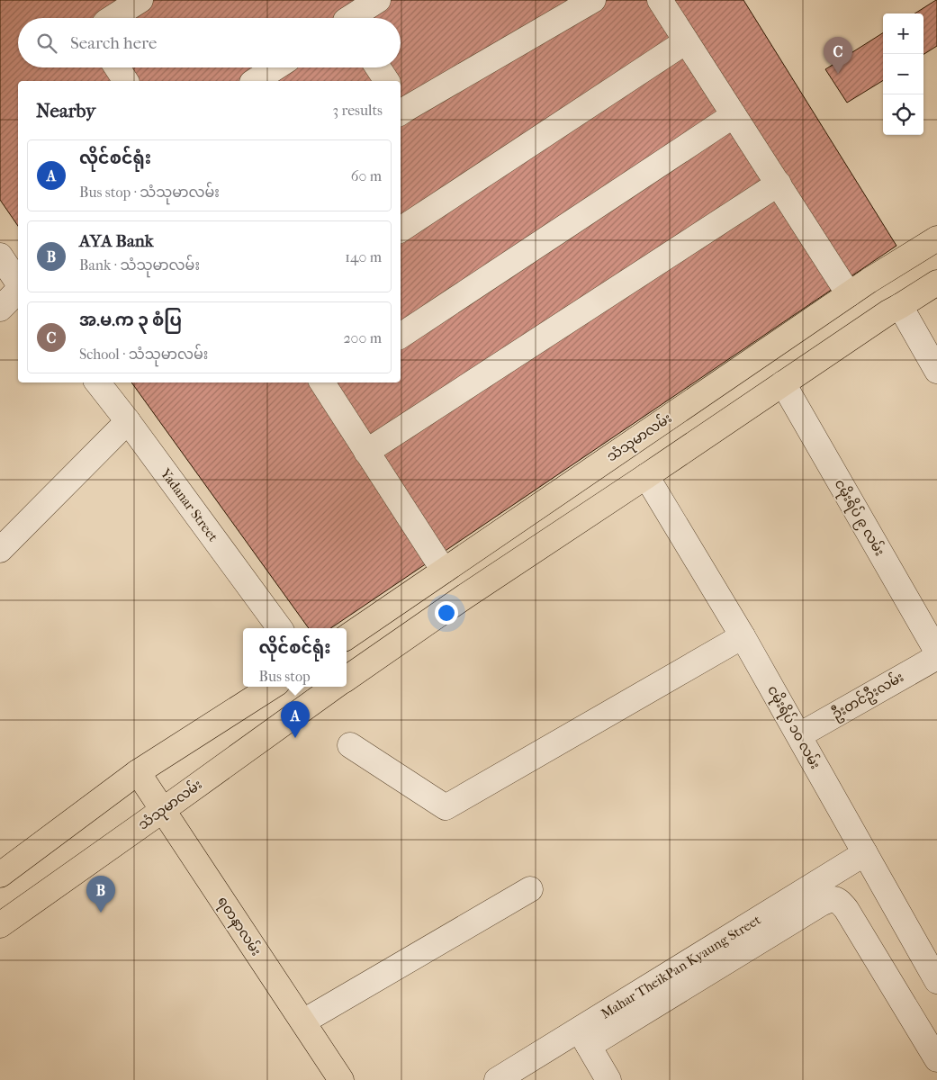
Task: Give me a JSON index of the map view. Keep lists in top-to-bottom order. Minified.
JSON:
{"streets":{"main road":["သံသုမာလမ်း","ရတနာလမ်း"],"street":["Yadanar Street","ငမိုးရိပ် ၉ လမ်း","ဦးတင်ဦးလမ်း","ငမိုးရိပ် ၁၀ လမ်း","Mahar TheikPan Kyaung Street"]},"crossings":[["သံသုမာလမ်း","ရတနာလမ်း"],["ဦးတင်ဦးလမ်း","ငမိုးရိပ် ၁၀ လမ်း"],["ငမိုးရိပ် ၁၀ လမ်း","Mahar TheikPan Kyaung Street"]],"page":{"map_buttons":["+","−"],"search":"Search here","pins":["C","A","B"],"heading":["Nearby","3 results"],"list":[{"mark":"A","name":"လိုင်စင်ရုံး","note":"Bus stop · သံသုမာလမ်း","value":"60 m"},{"mark":"B","name":"AYA Bank","note":"Bank · သံသုမာလမ်း","value":"140 m"},{"mark":"C","name":"အ.မ.က ၃ စံပြ","note":"School · သံသုမာလမ်း","value":"200 m"}],"popup":["လိုင်စင်ရုံး","Bus stop"]}}
